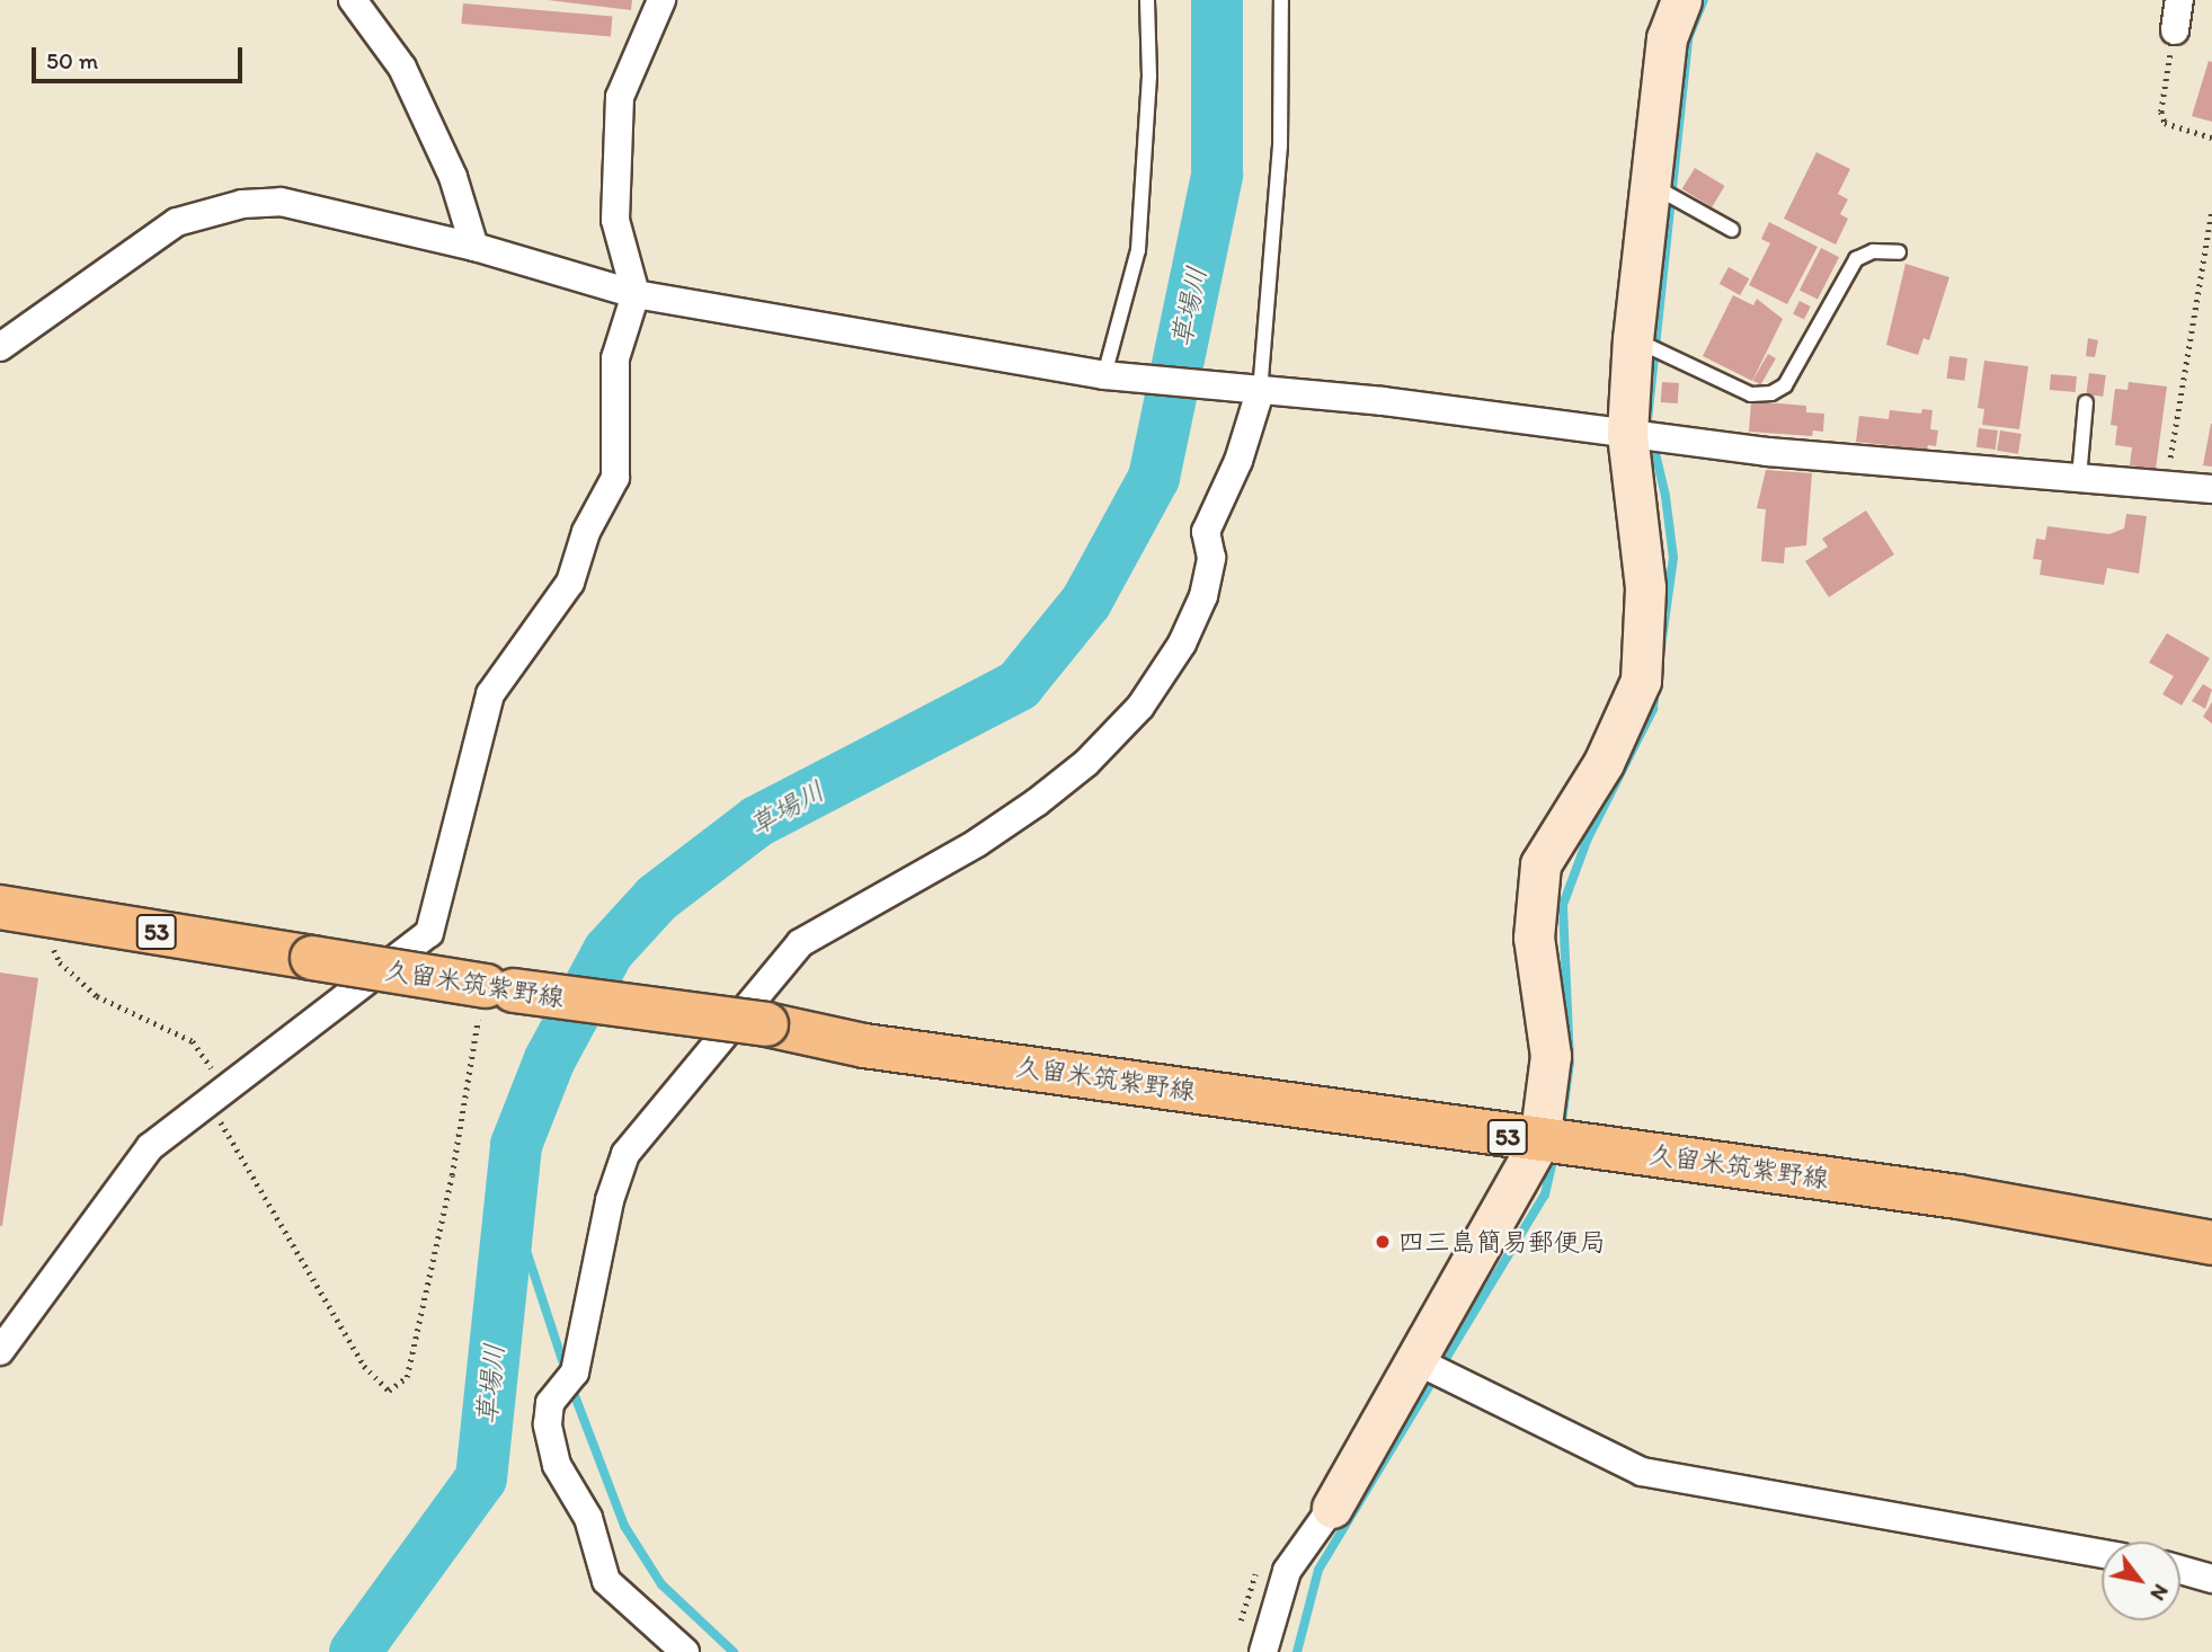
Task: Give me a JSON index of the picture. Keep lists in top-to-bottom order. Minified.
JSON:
{"streets":{"main road":["53","久留米筑紫野線"]},"water":["草場川"],"places":["四三島簡易郵便局"],"scale_bar":"50 m","north":"bottom right"}
